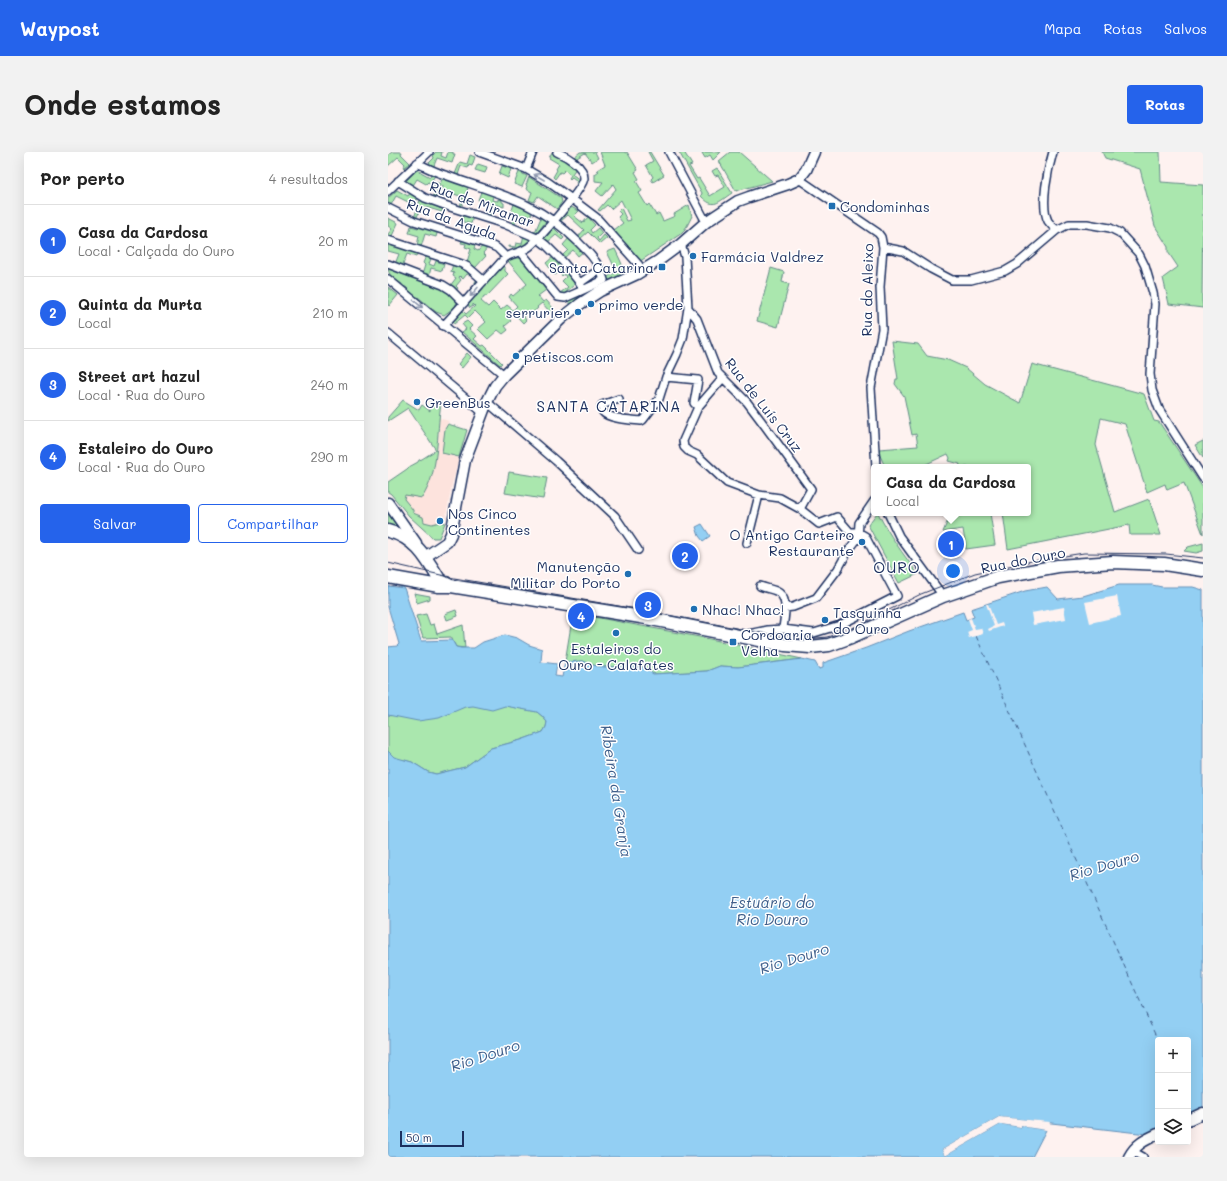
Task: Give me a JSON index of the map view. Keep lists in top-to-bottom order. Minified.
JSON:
{"streets":{"main road":["Rua do Ouro"],"street":["Rua de Miramar","Rua da Aguda","Rua do Aleixo","Rua de Luís Cruz"]},"districts":["SANTA CATARINA","OURO"],"water":["Ribeira da Granja","Rio Douro","Estuário do Rio Douro"],"places":{"transit":["Condominhas","Santa Catarina","Cordoaria Velha"],"other":["Farmácia Valdrez","primo verde","serrurier","petiscos.com","GreenBus","Nos Cinco Continentes","O Antigo Carteiro Restaurante","Manutenção Militar do Porto","Nhac! Nhac!","Tasquinha do Ouro","Estaleiros do Ouro - Calafates"]},"scale_bar":"50 m","page":{"header":"Waypost","nav":["Mapa","Rotas","Salvos"],"buttons":["Rotas",["Salvar","Compartilhar"]],"title":"Onde estamos","heading":["Por perto","4 resultados"],"list":[{"mark":"1","name":"Casa da Cardosa","note":"Local · Calçada do Ouro","value":"20 m"},{"mark":"2","name":"Quinta da Murta","note":"Local","value":"210 m"},{"mark":"3","name":"Street art hazul","note":"Local · Rua do Ouro","value":"240 m"},{"mark":"4","name":"Estaleiro do Ouro","note":"Local · Rua do Ouro","value":"290 m"}],"popup":["Casa da Cardosa","Local"],"pins":["1","2","3","4"],"map_buttons":["+","−"],"scale":"50 m"}}
